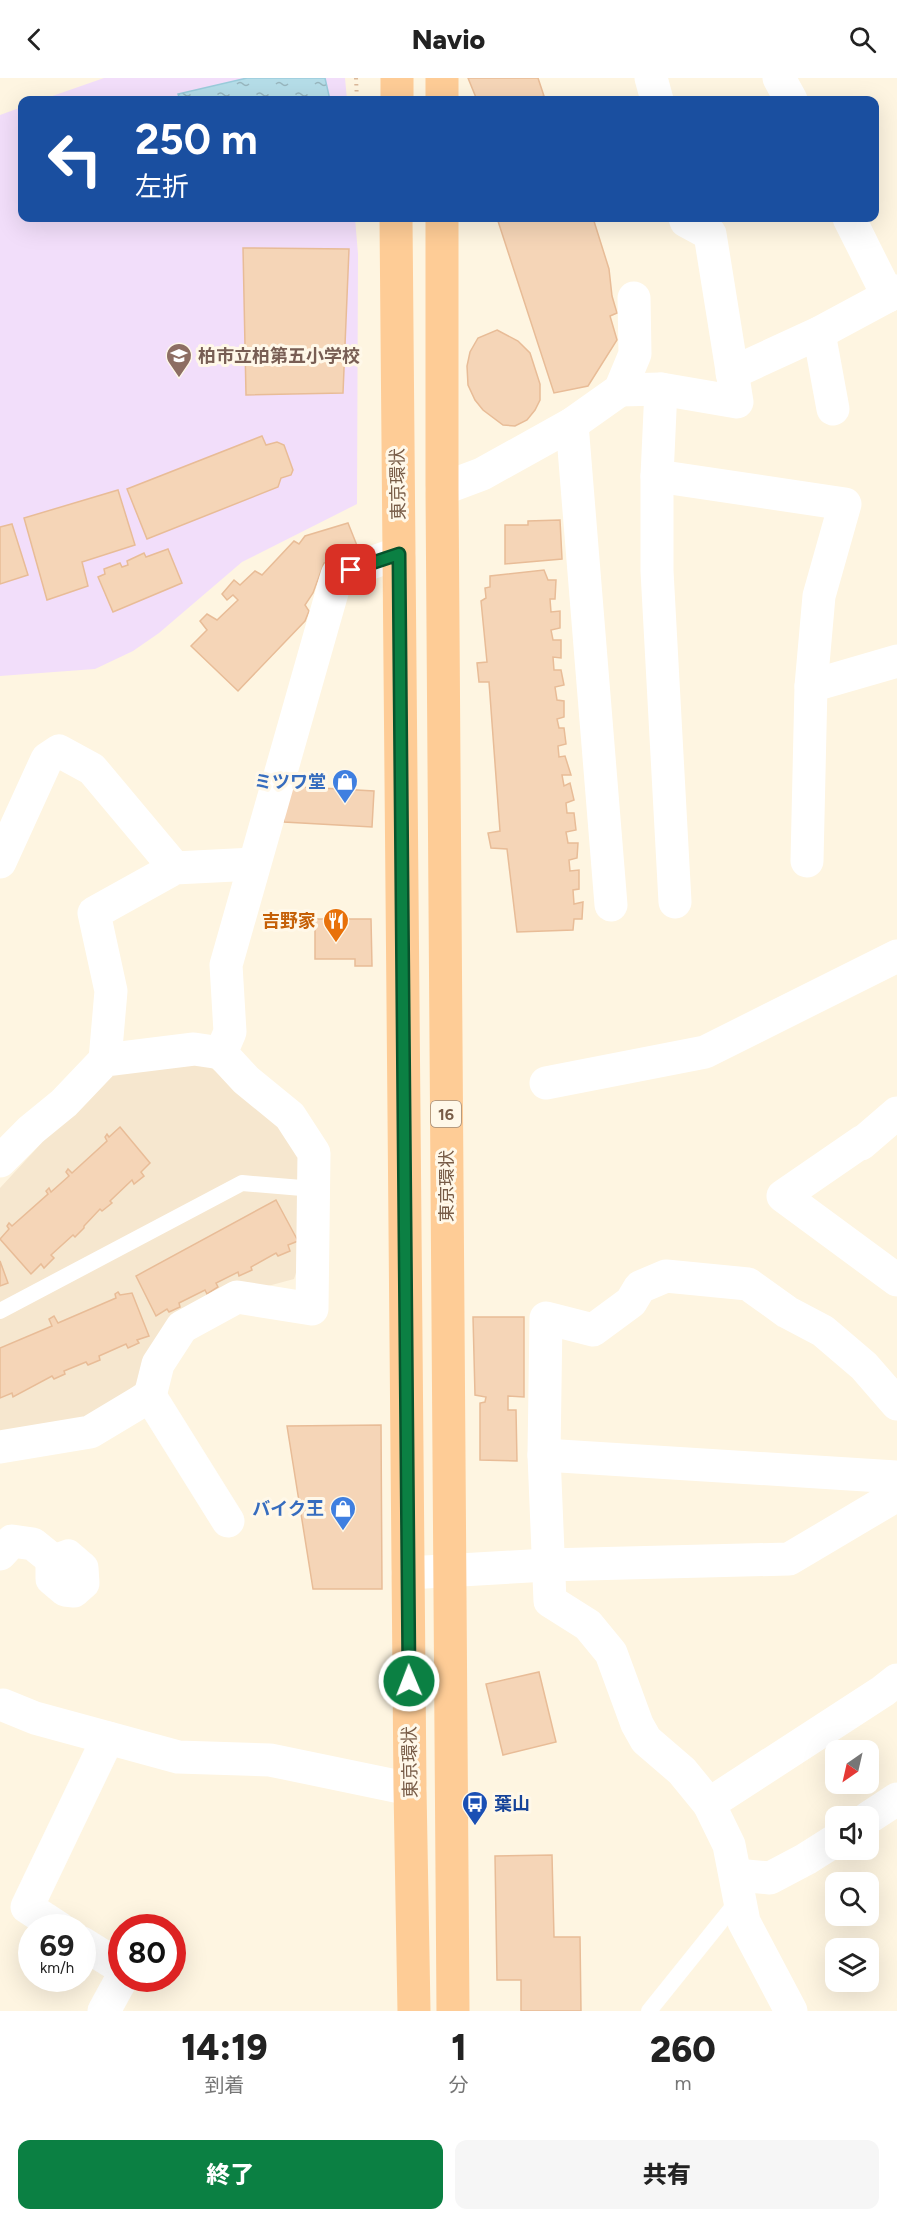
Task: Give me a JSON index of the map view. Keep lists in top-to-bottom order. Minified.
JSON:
{"streets":{"highway":["東京環状","16"]},"places":{"school or university":["柏市立柏第五小学校"],"shop":["ミツワ堂","バイク王"],"restaurant":["吉野家"],"bus stop":["葉山"]},"north":"bottom left","page":{"header":"Navio","turn":["250 m","左折"],"speed":"69 km/h","limit":"80","eta":["14:19","到着","1","分","260","m"],"buttons":["終了","共有"]}}
